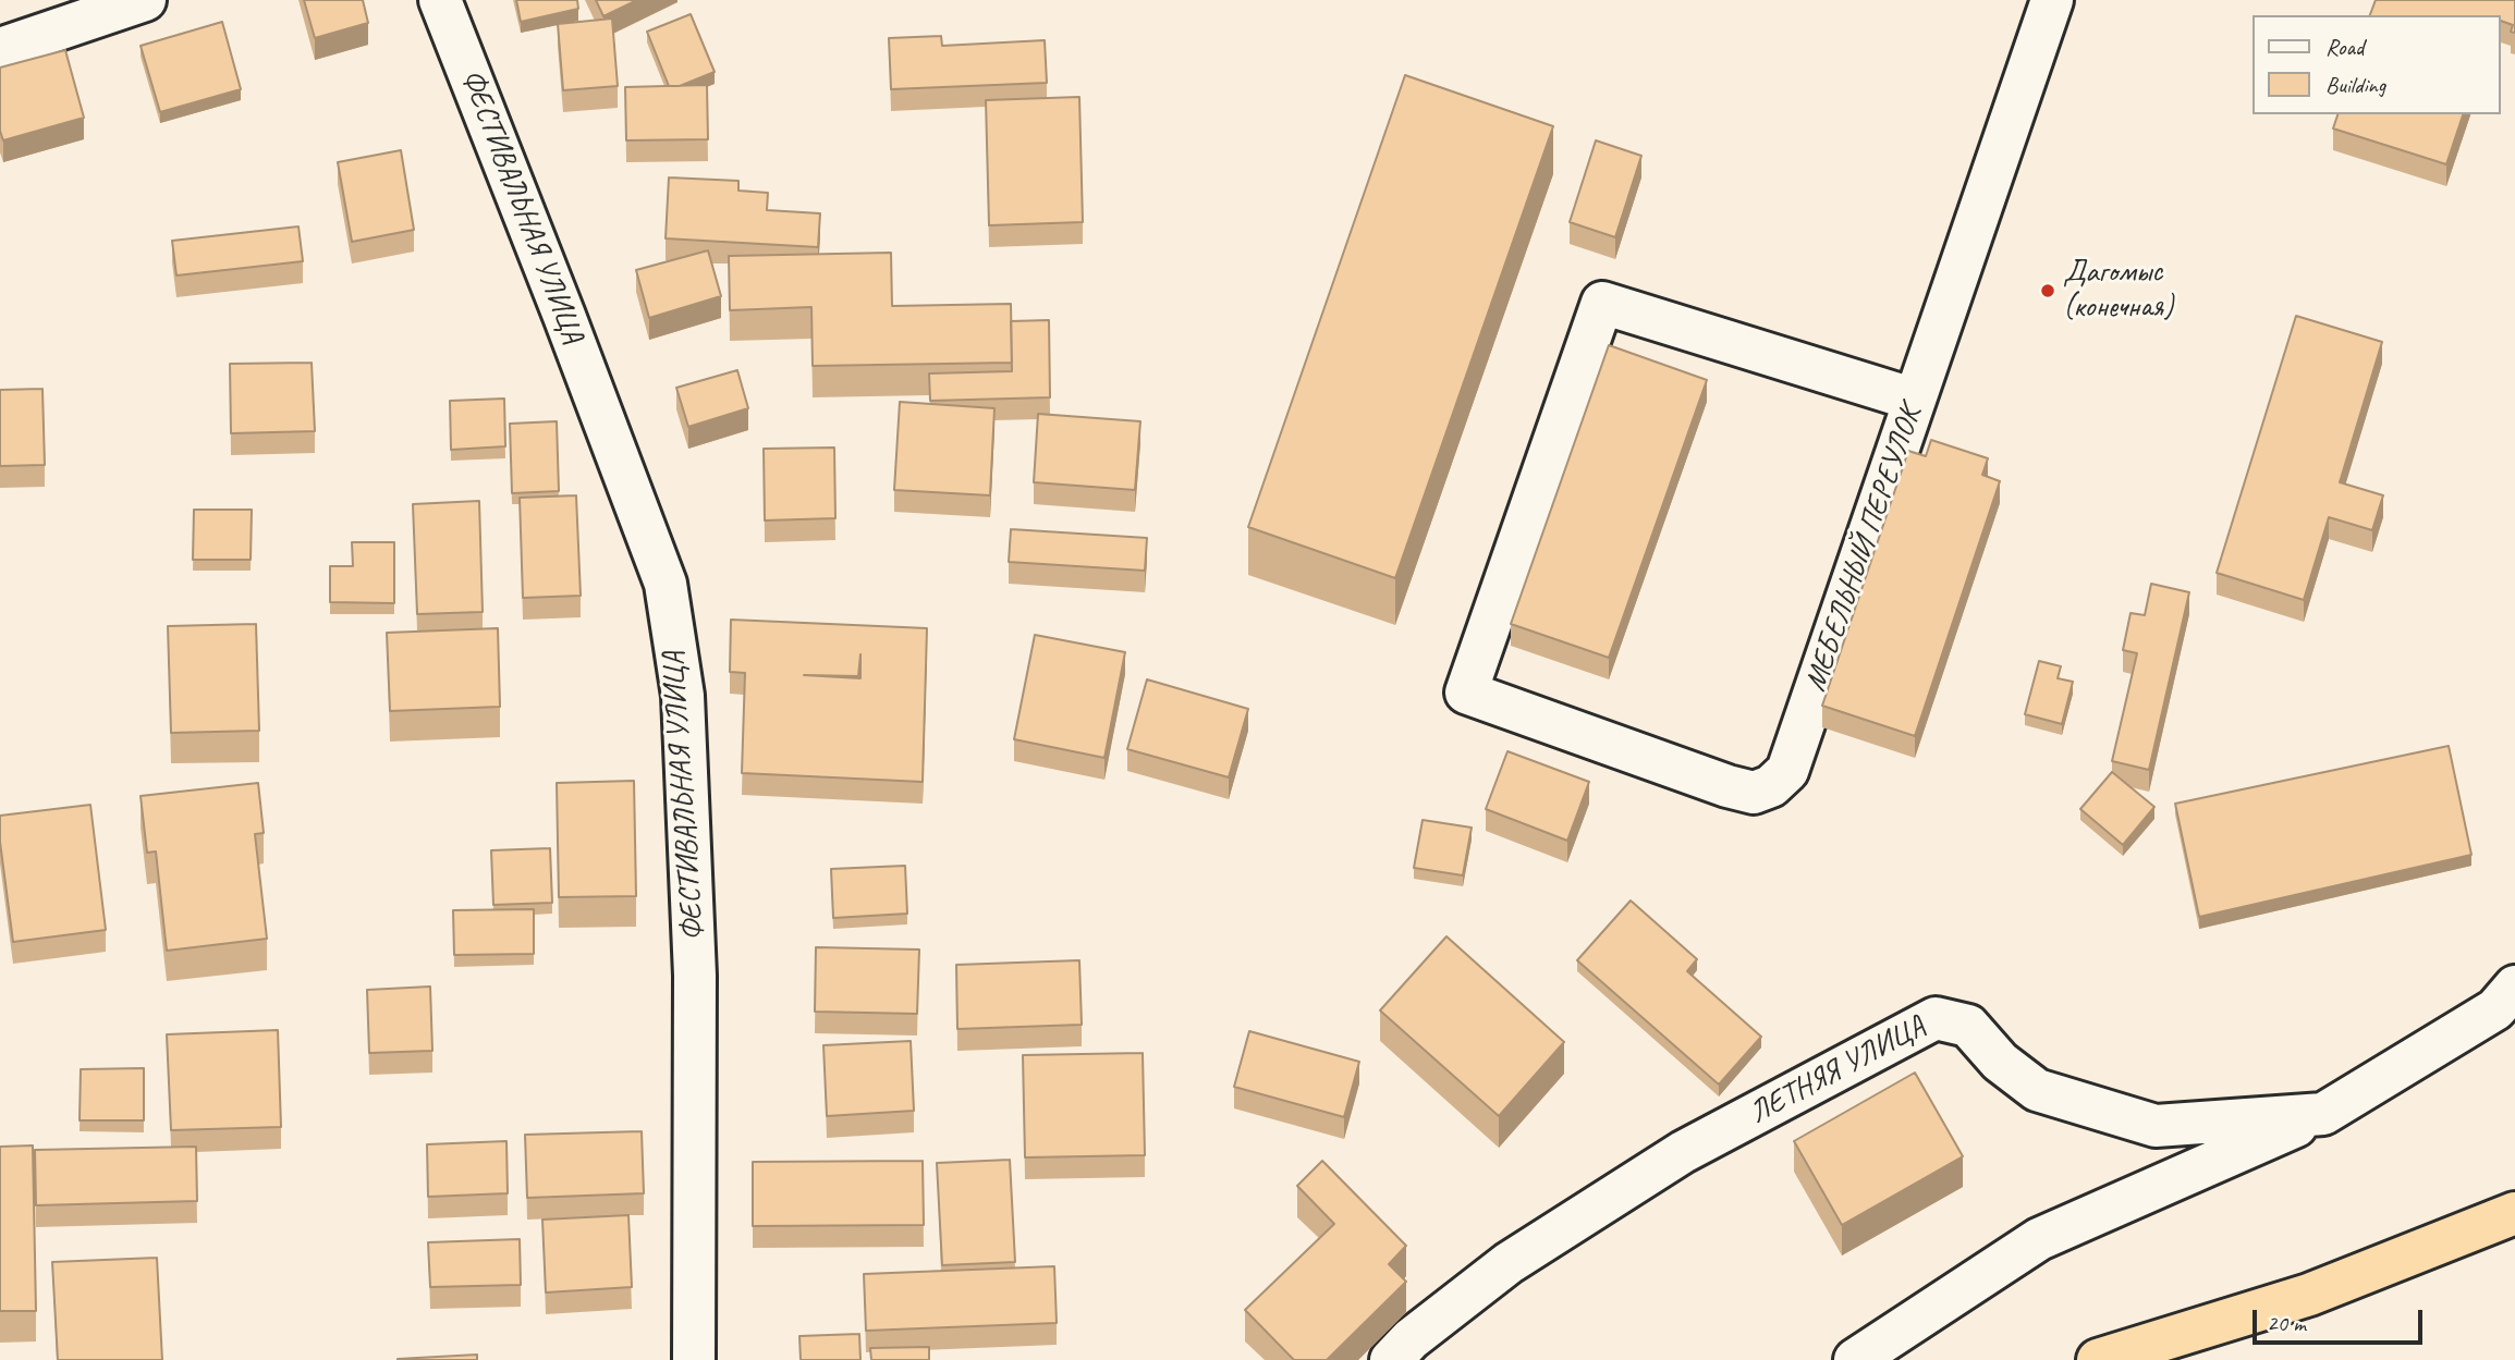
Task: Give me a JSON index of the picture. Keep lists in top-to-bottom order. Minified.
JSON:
{"streets":{"street":["ФЕСТИВАЛЬНАЯ УЛИЦА","МЕБЕЛЬНЫЙ ПЕРЕУЛОК","ЛЕТНЯЯ УЛИЦА"]},"places":["Дагомыс (конечная)"],"legend":["Road","Building"],"scale_bar":"20 m"}
